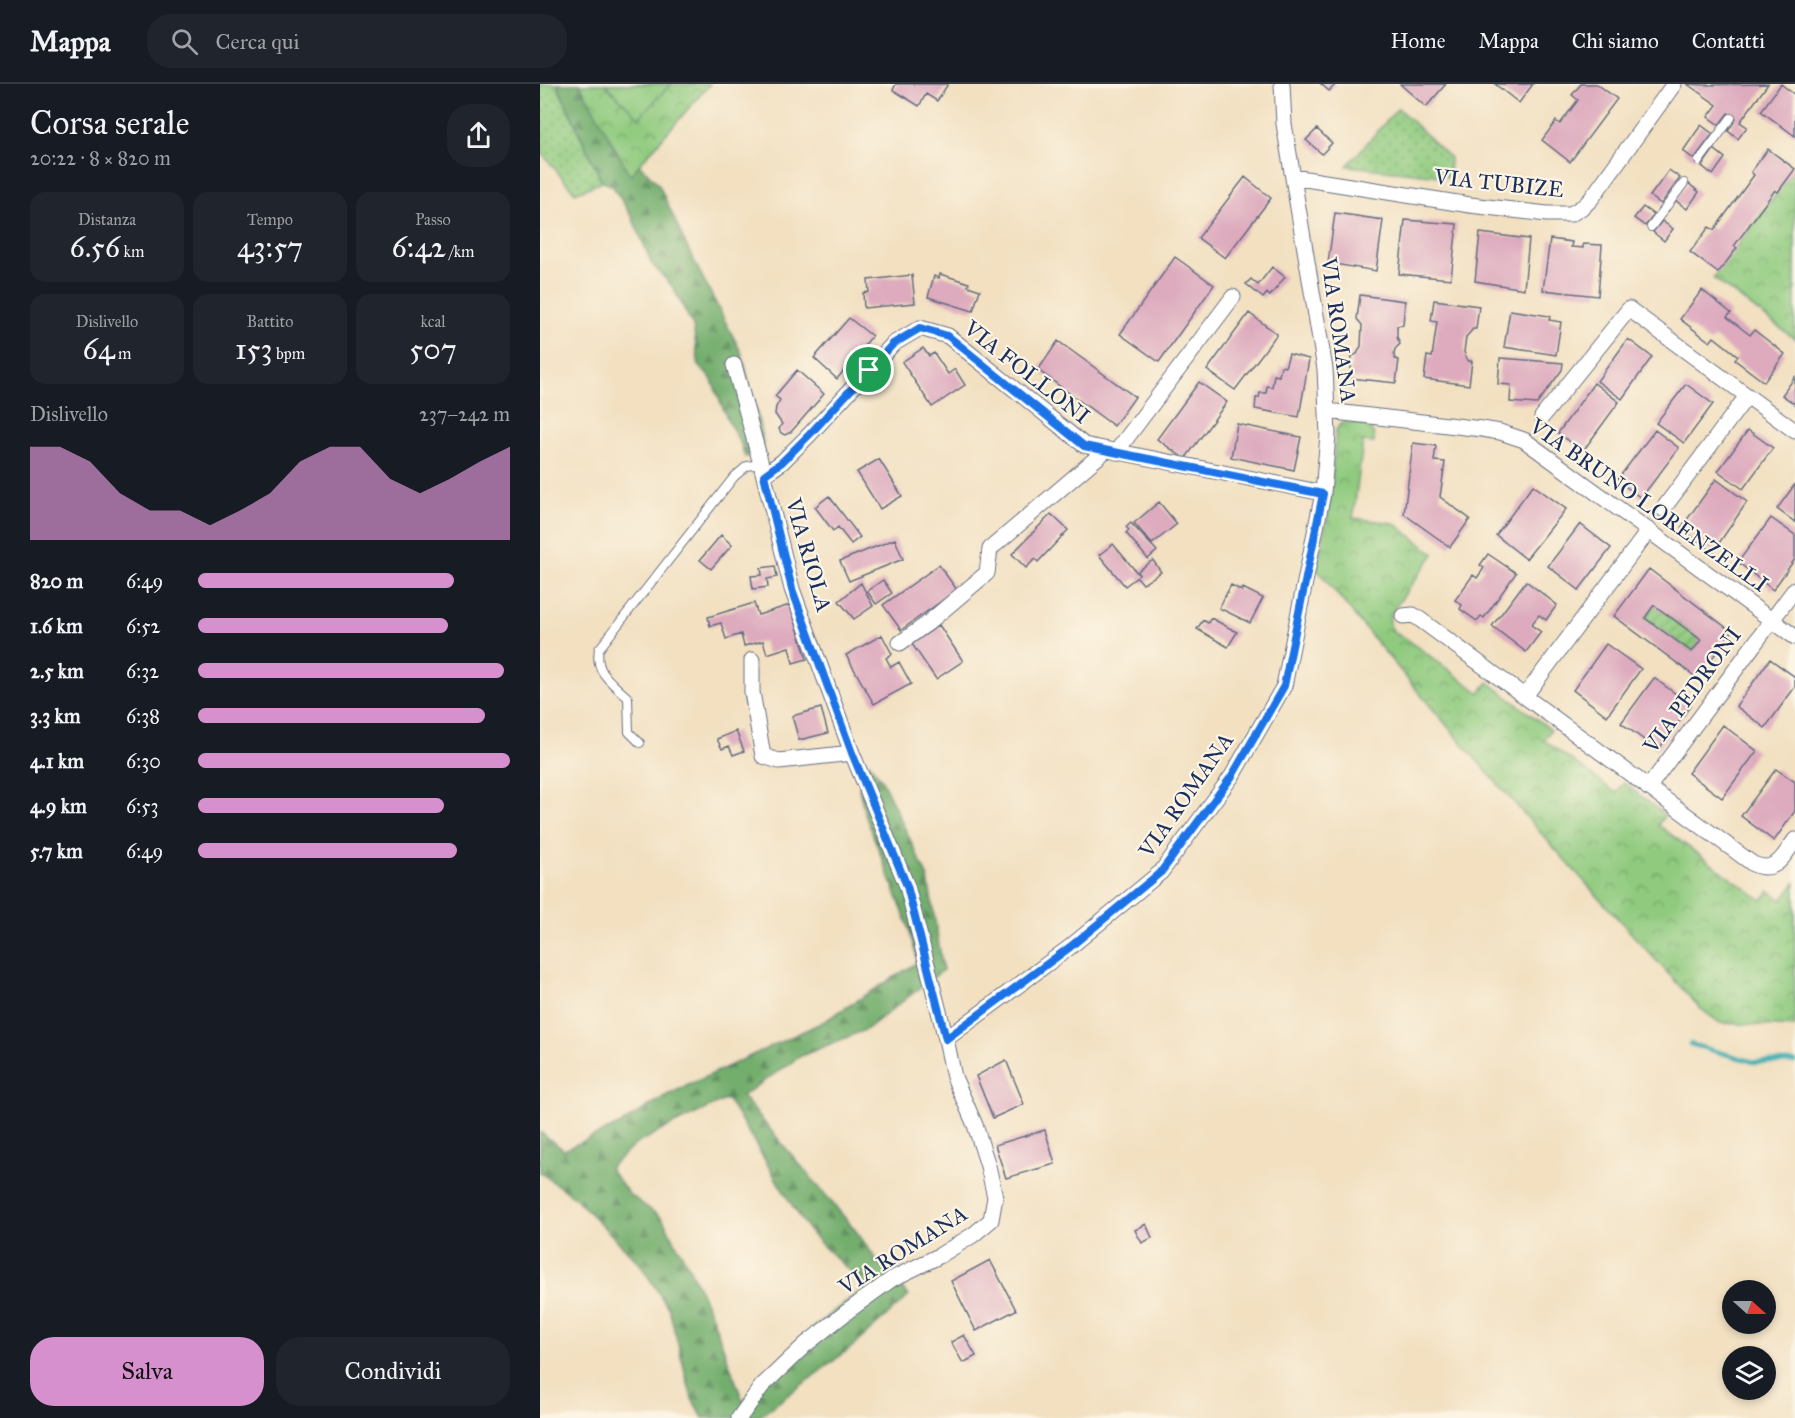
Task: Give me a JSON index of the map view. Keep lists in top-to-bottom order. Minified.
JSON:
{"streets":{"street":["VIA TUBIZE","VIA ROMANA","VIA FOLLONI","VIA BRUNO LORENZELLI","VIA RIOLA","VIA PEDRONI"]},"crossings":[["VIA TUBIZE","VIA ROMANA"],["VIA ROMANA","VIA FOLLONI"],["VIA ROMANA","VIA BRUNO LORENZELLI"],["VIA ROMANA","VIA RIOLA"],["VIA FOLLONI","VIA RIOLA"],["VIA BRUNO LORENZELLI","VIA PEDRONI"]],"north":"right","page":{"header":"Mappa","search":"Cerca qui","nav":["Home","Mappa","Chi siamo","Contatti"],"heading":["Corsa serale","20:22 · 8 × 820 m"],"stats":[["Distanza","6.56 km"],["Tempo","43:57"],["Passo","6:42 /km"],["Dislivello","64 m"],["Battito","153 bpm"],["kcal","507"]],"chart":["Dislivello","237–242 m"],"list":[{"name":"820 m","note":"6:49"},{"name":"1.6 km","note":"6:52"},{"name":"2.5 km","note":"6:32"},{"name":"3.3 km","note":"6:38"},{"name":"4.1 km","note":"6:30"},{"name":"4.9 km","note":"6:53"},{"name":"5.7 km","note":"6:49"}],"buttons":["Salva","Condividi"]}}
